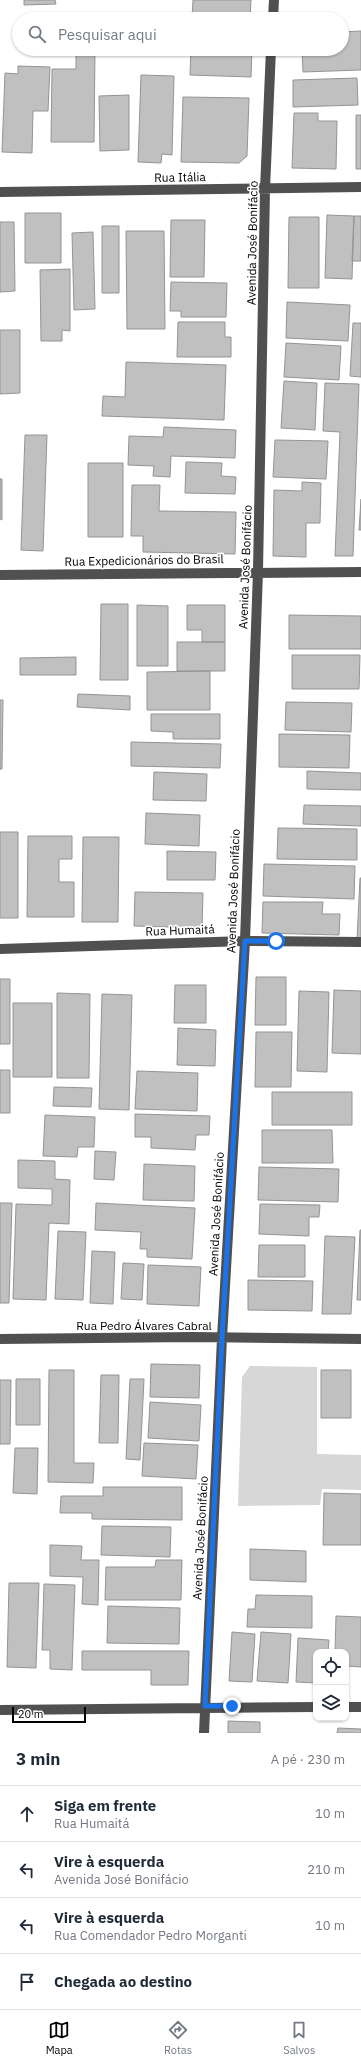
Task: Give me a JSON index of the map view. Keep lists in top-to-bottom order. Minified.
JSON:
{"streets":{"street":["Rua Itália","Avenida José Bonifácio","Rua Expedicionários do Brasil","Rua Humaitá","Rua Pedro Álvares Cabral"]},"crossings":[["Rua Itália","Avenida José Bonifácio"],["Avenida José Bonifácio","Rua Expedicionários do Brasil"],["Avenida José Bonifácio","Rua Humaitá"],["Avenida José Bonifácio","Rua Pedro Álvares Cabral"]],"scale_bar":"20 m","page":{"search":"Pesquisar aqui","scale":"20 m","heading":["3 min","A pé · 230 m"],"list":[["Siga em frente","Rua Humaitá","10 m"],["Vire à esquerda","Avenida José Bonifácio","210 m"],["Vire à esquerda","Rua Comendador Pedro Morganti","10 m"],"Chegada ao destino"],"nav":["Mapa","Rotas","Salvos"]}}
